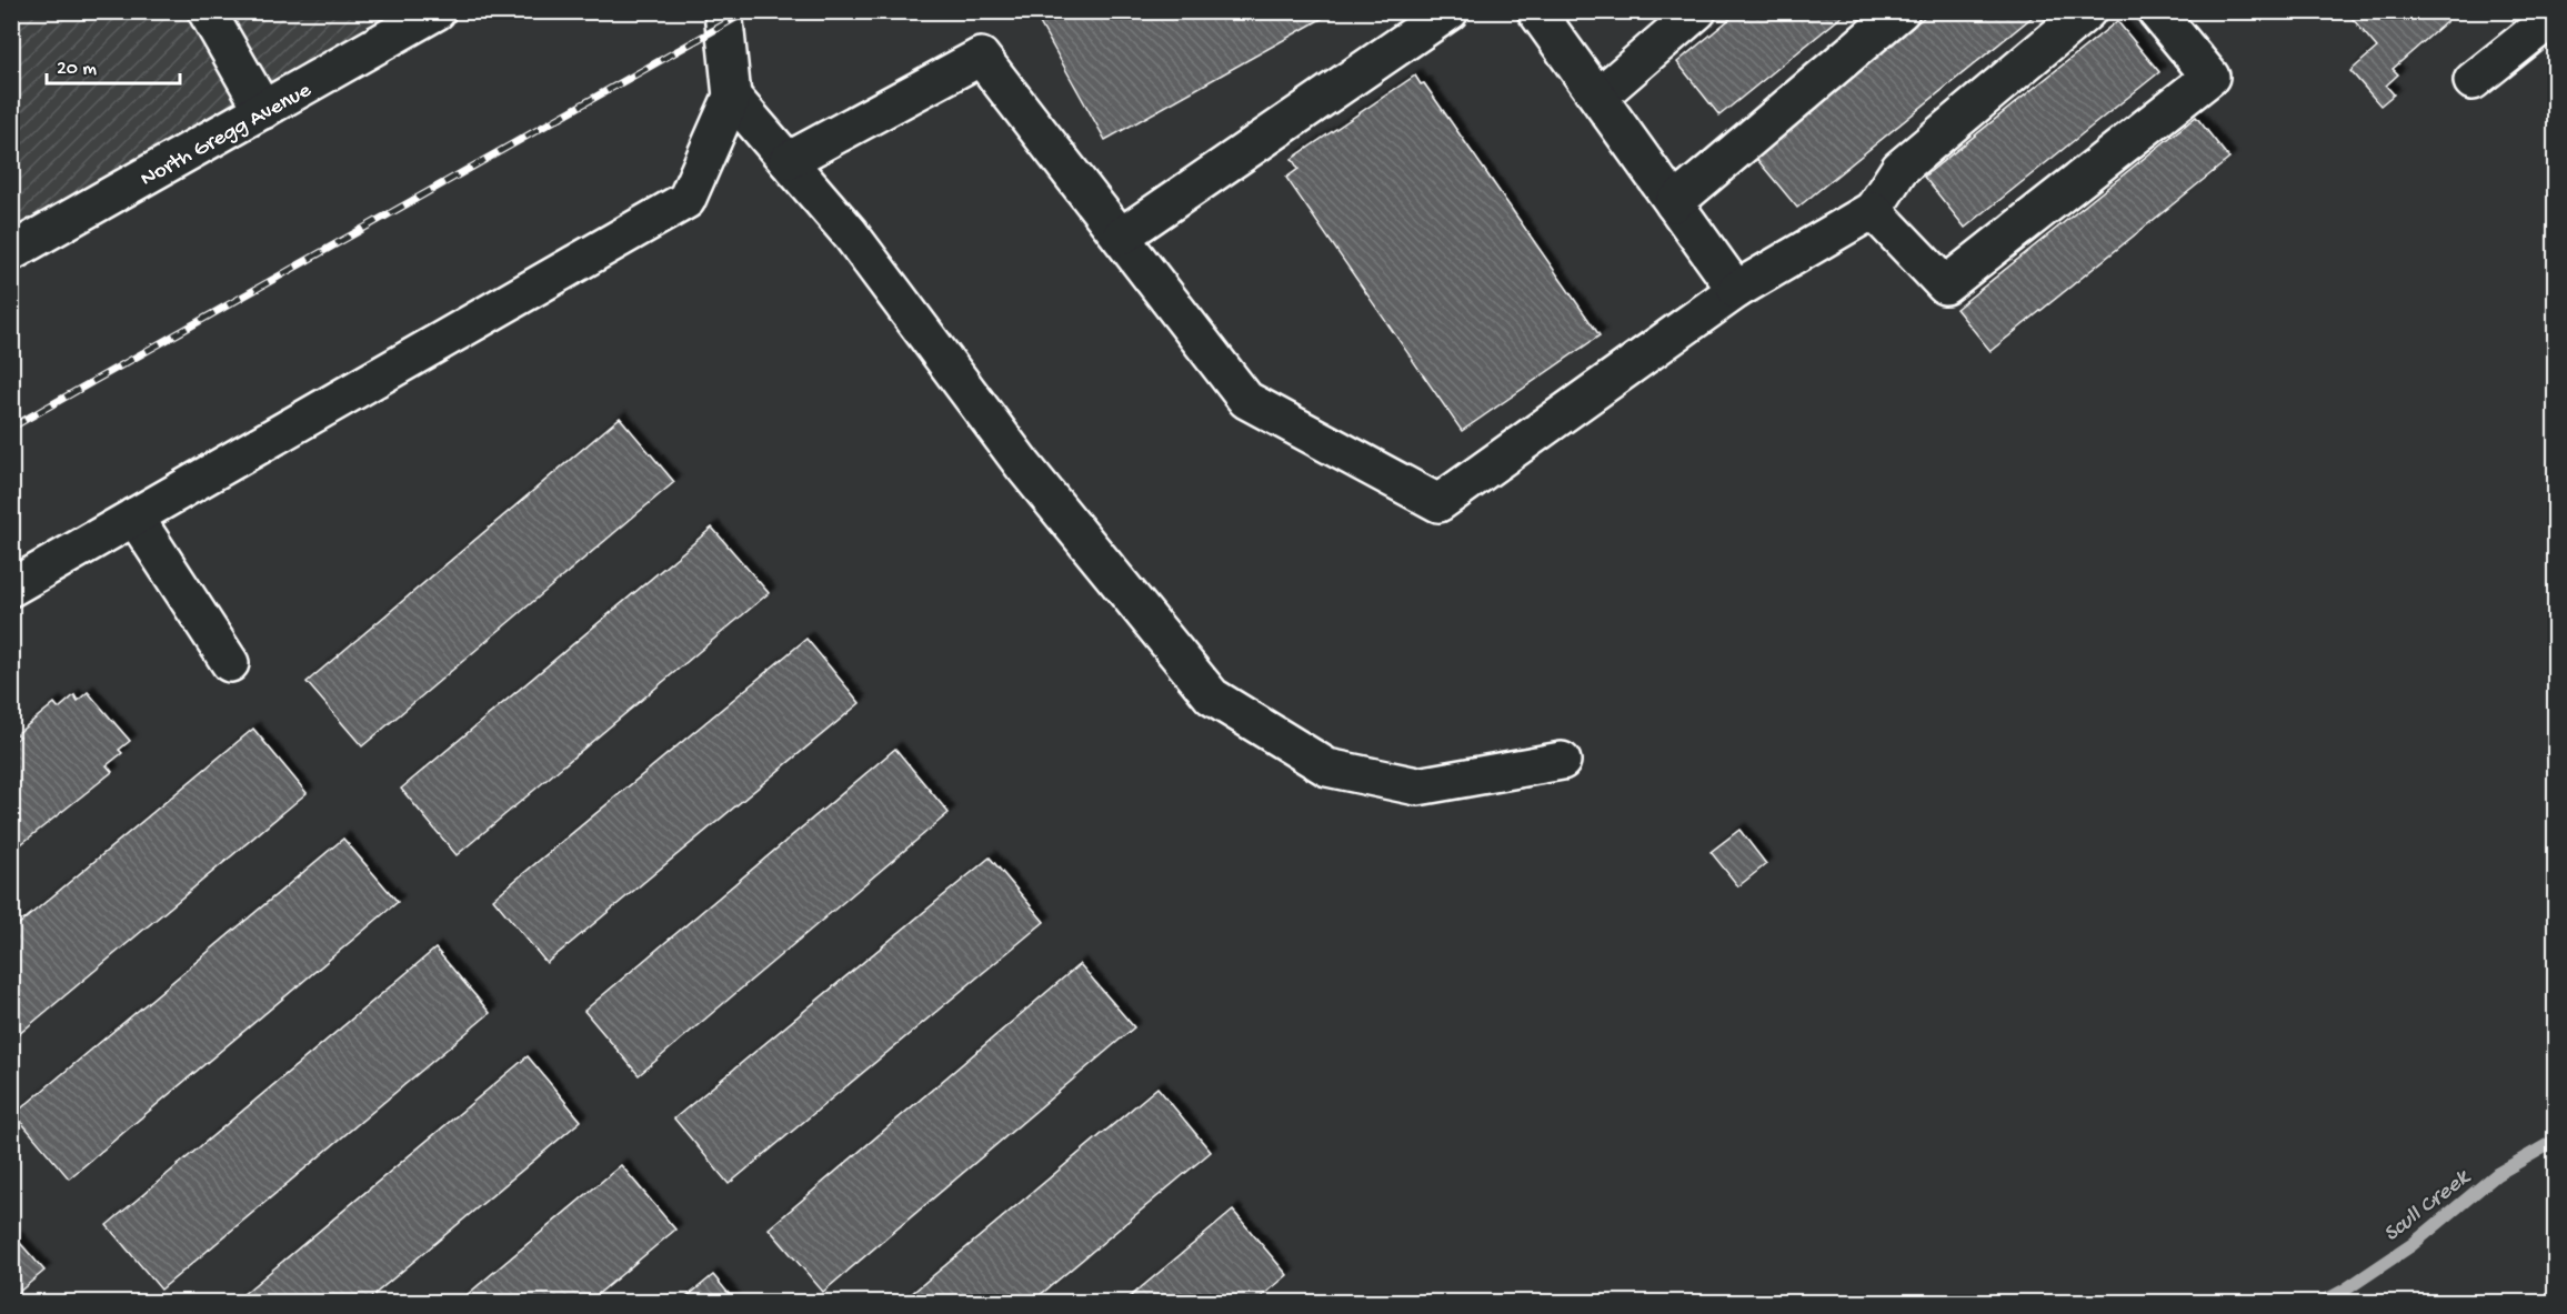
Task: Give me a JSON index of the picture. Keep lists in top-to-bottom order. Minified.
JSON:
{"streets":{"main road":["North Gregg Avenue"]},"water":["Scull Creek"],"scale_bar":"20 m"}
